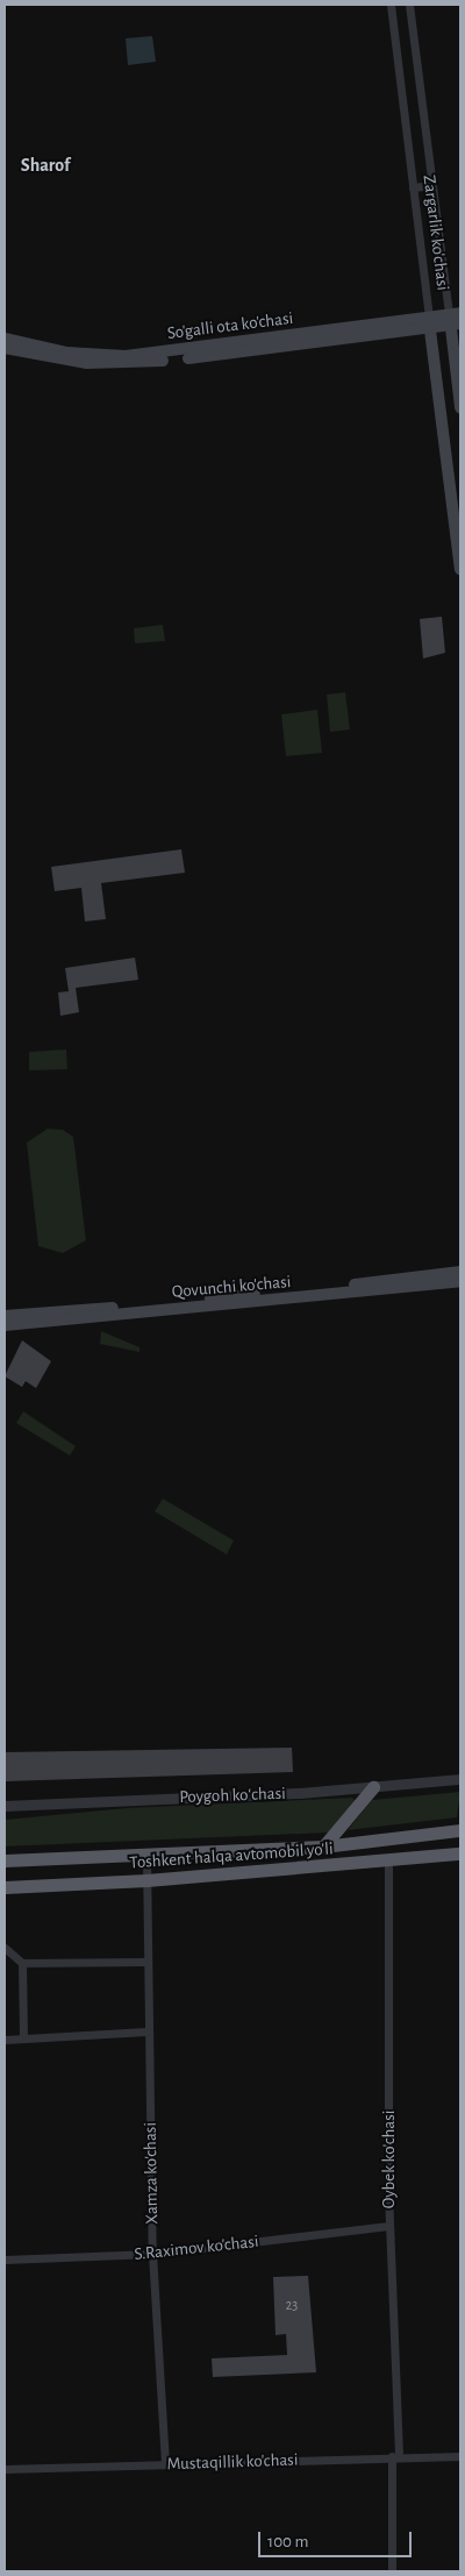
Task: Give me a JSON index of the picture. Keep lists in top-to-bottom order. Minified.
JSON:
{"streets":{"highway":["Toshkent halqa avtomobil yo'li"],"main road":["Zargarlik ko'chasi","So'galli ota ko'chasi","Qovunchi ko'chasi"],"street":["Poygoh koʻchasi","Oybek ko'chasi","Xamza ko'chasi","S.Raximov ko'chasi","Mustaqillik ko'chasi"]},"crossings":[["Zargarlik ko'chasi","So'galli ota ko'chasi"],["Toshkent halqa avtomobil yo'li","Oybek ko'chasi"],["Toshkent halqa avtomobil yo'li","Xamza ko'chasi"],["Oybek ko'chasi","S.Raximov ko'chasi"],["Oybek ko'chasi","Mustaqillik ko'chasi"],["Xamza ko'chasi","S.Raximov ko'chasi"],["Xamza ko'chasi","Mustaqillik ko'chasi"]],"districts":["Sharof"],"house_numbers":["23"],"scale_bar":"100 m"}
